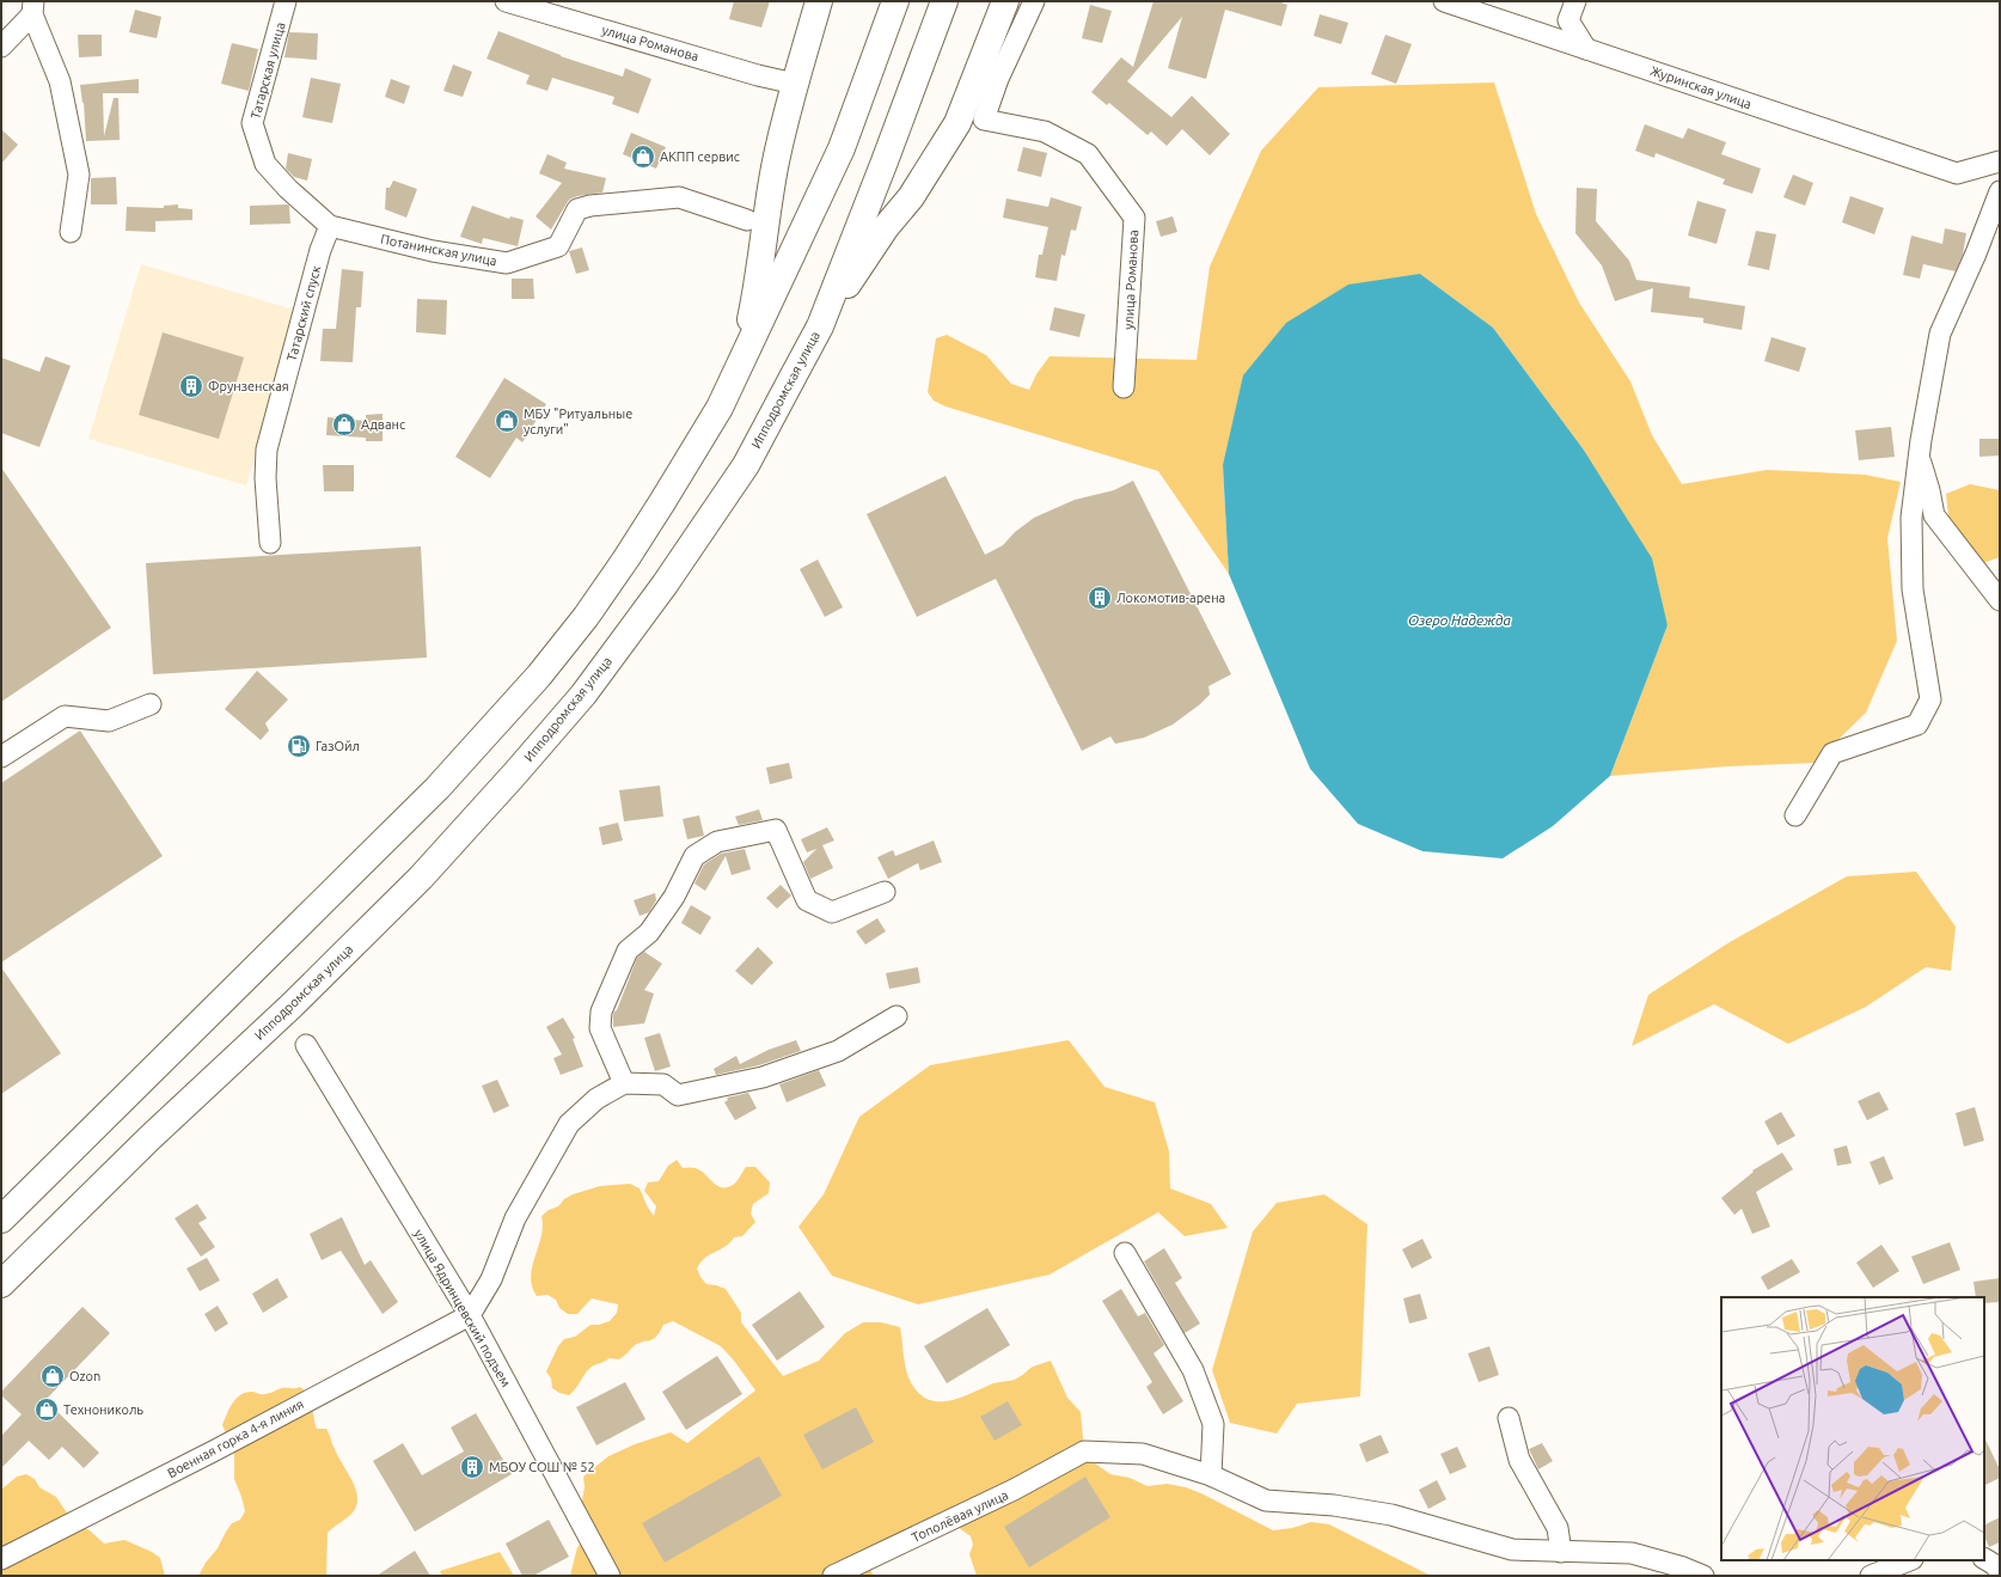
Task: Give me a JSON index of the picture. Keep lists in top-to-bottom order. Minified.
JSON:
{"streets":{"highway":["Ипподромская улица"],"street":["улица Романова","Татарская улица","Журинская улица","Потанинская улица","Татарский спуск","улица Ядринцевский подъем","Военная горка 4-я линия","Тополёвая улица"]},"crossings":[["Татарская улица","Потанинская улица"],["Татарская улица","Татарский спуск"],["Потанинская улица","Татарский спуск"],["улица Ядринцевский подъем","Военная горка 4-я линия"]],"water":["Озеро Надежда"],"places":{"shop":["АКПП сервис","МБУ \"Ритуальные услуги\"","Адванс","Ozon","Технониколь"],"building":["Фрунзенская","Локомотив-арена","МБОУ СОШ № 52"],"fuel station":["ГазОйл"]}}
